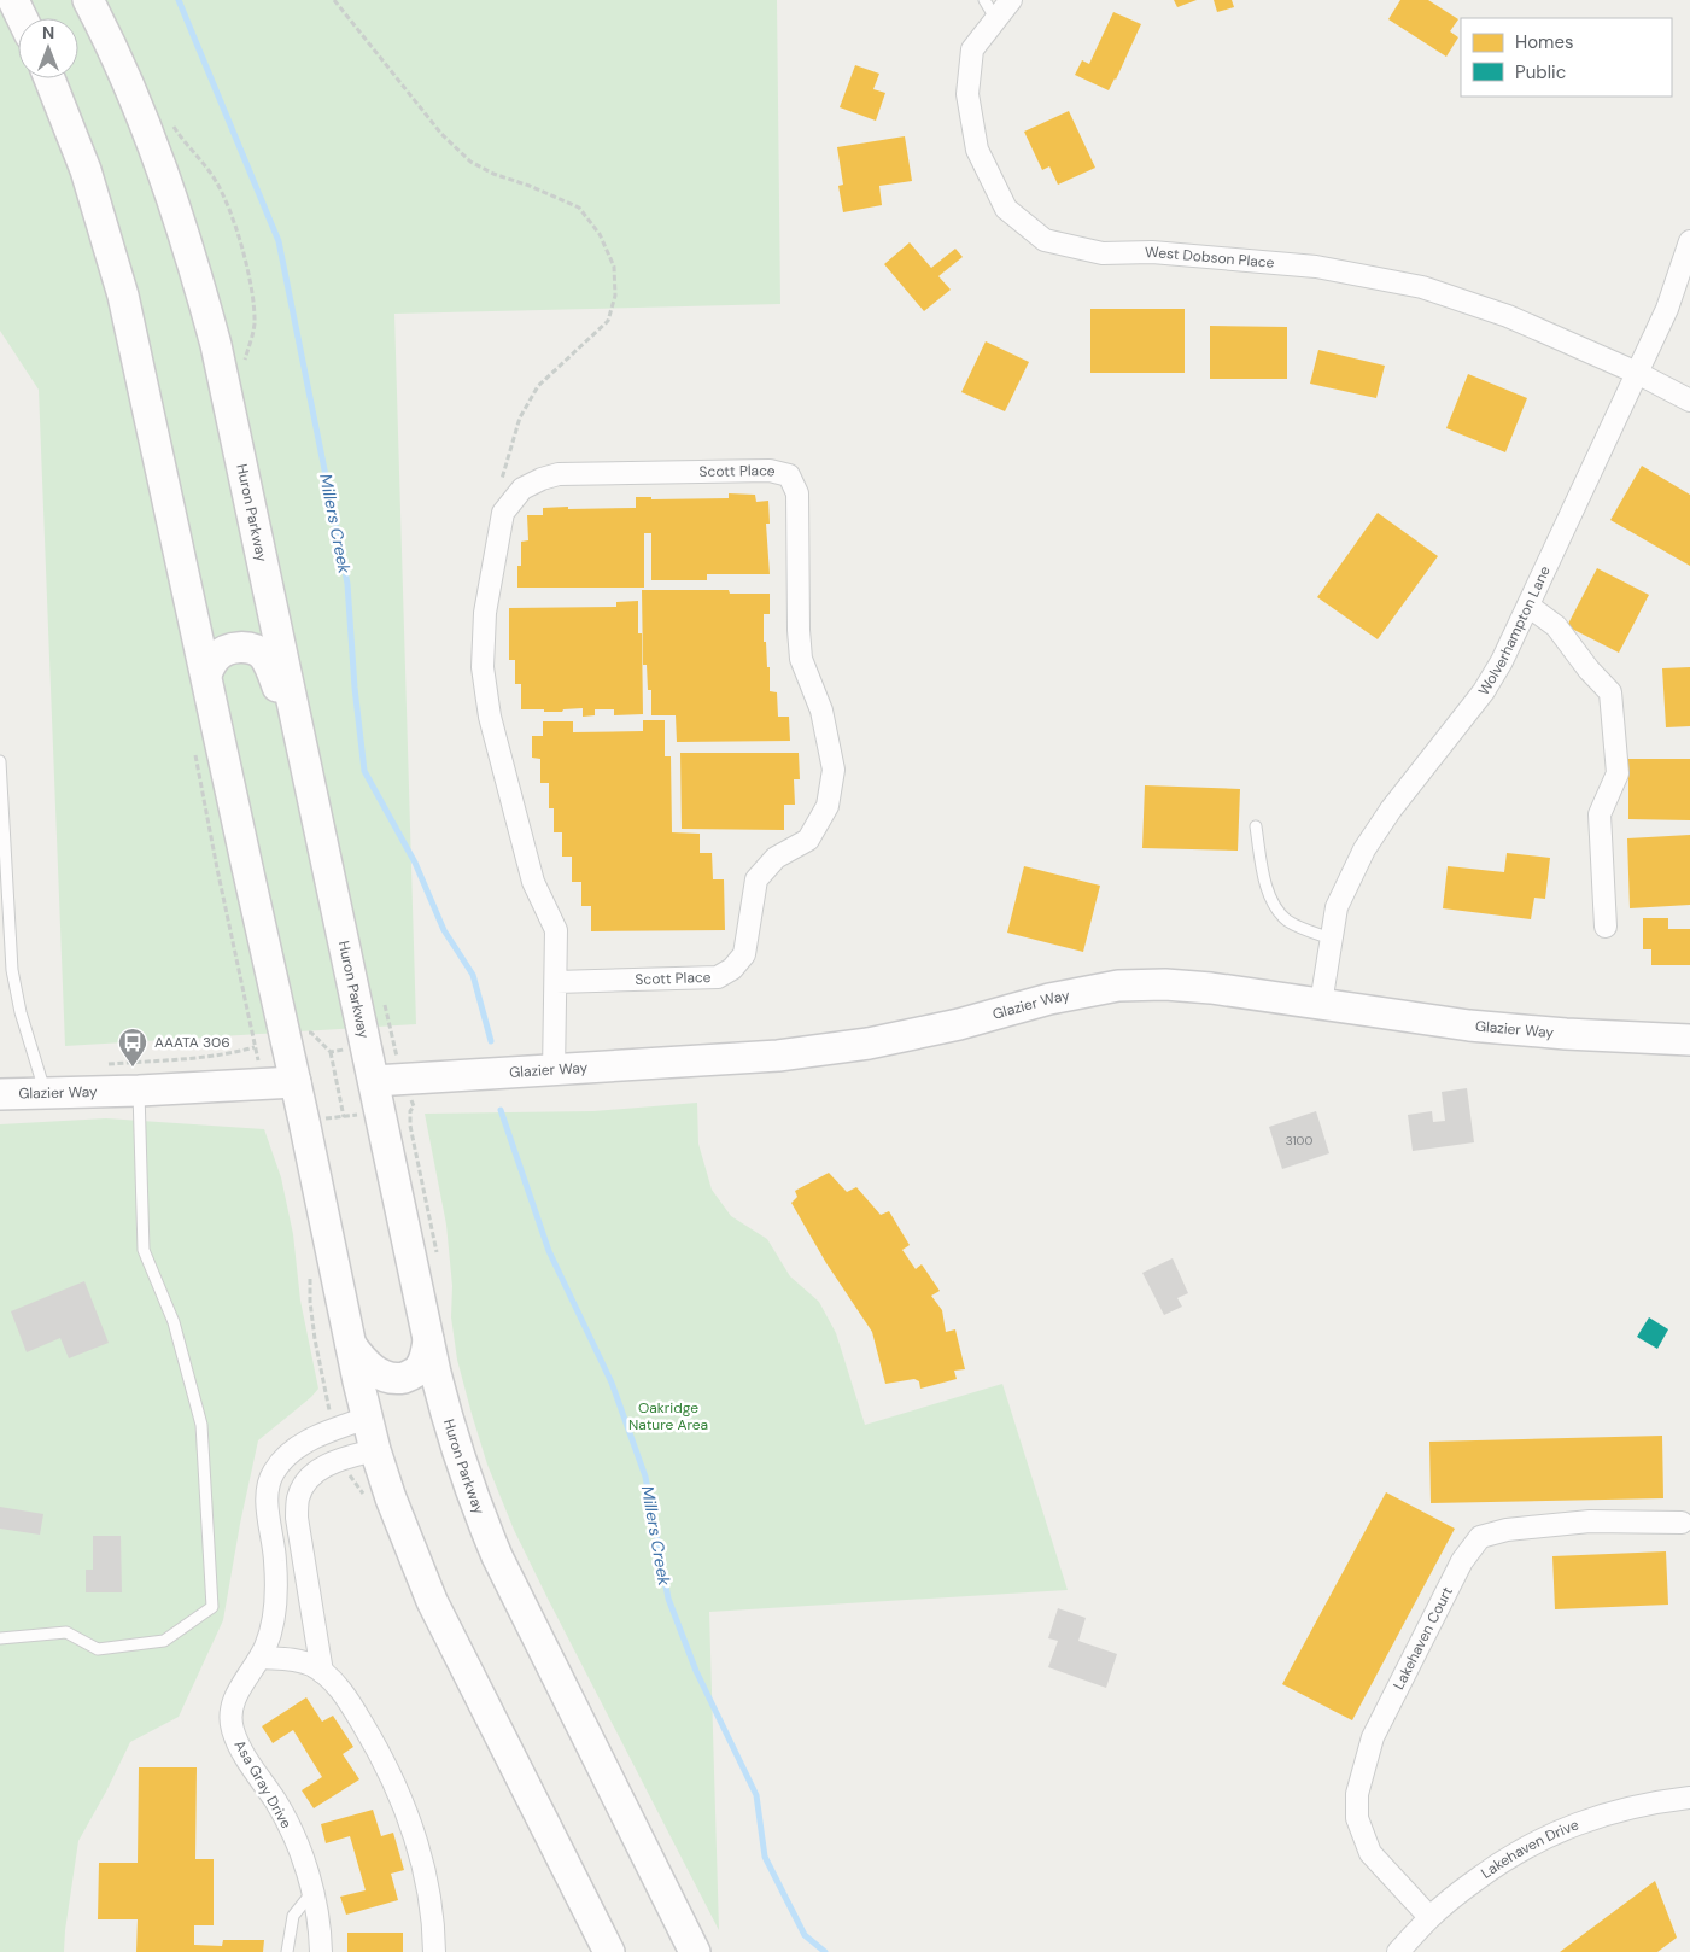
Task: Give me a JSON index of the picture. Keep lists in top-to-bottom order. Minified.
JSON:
{"streets":{"main road":["Huron Parkway","Glazier Way"],"street":["West Dobson Place","Scott Place","Wolverhampton Lane","Lakehaven Court","Asa Gray Drive","Lakehaven Drive"]},"crossings":[["West Dobson Place","Wolverhampton Lane"],["Scott Place","Glazier Way"],["Huron Parkway","Glazier Way"],["Wolverhampton Lane","Glazier Way"],["Lakehaven Court","Lakehaven Drive"]],"water":["Millers Creek"],"parks":["Oakridge Nature Area"],"places":{"bus stop":["AAATA 306"]},"house_numbers":["3100"],"legend":["Homes","Public"],"north":"top"}
